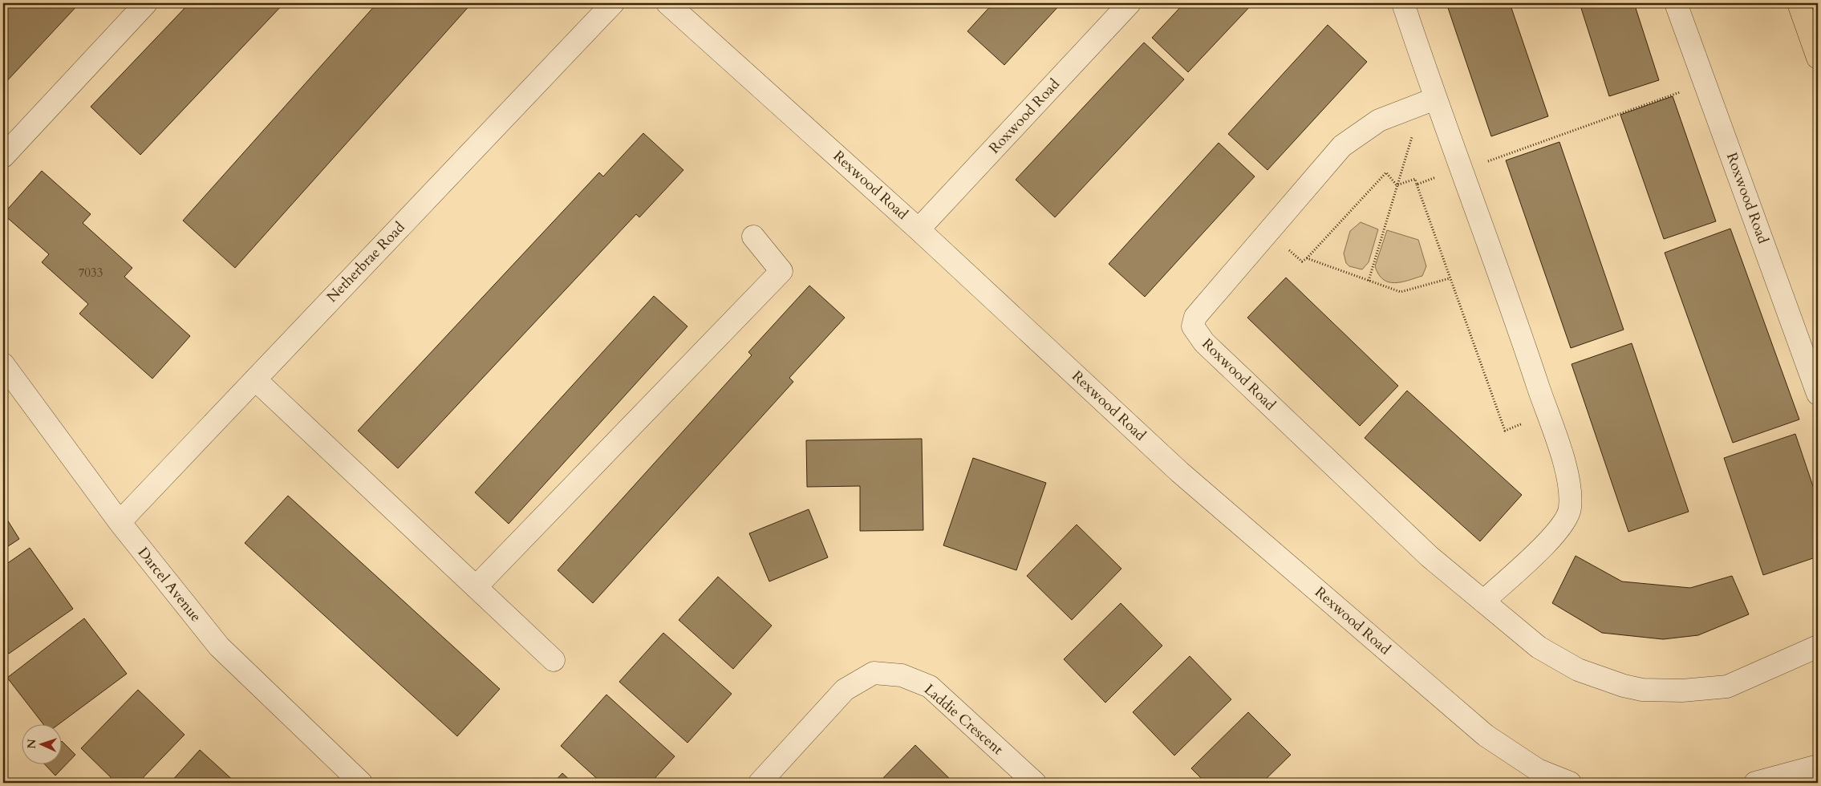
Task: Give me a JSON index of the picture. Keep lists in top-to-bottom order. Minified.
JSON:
{"streets":{"street":["Roxwood Road","Rexwood Road","Netherbrae Road","Darcel Avenue","Laddie Crescent"]},"crossings":[["Roxwood Road","Rexwood Road"],["Netherbrae Road","Darcel Avenue"]],"house_numbers":["7033"],"north":"left"}
